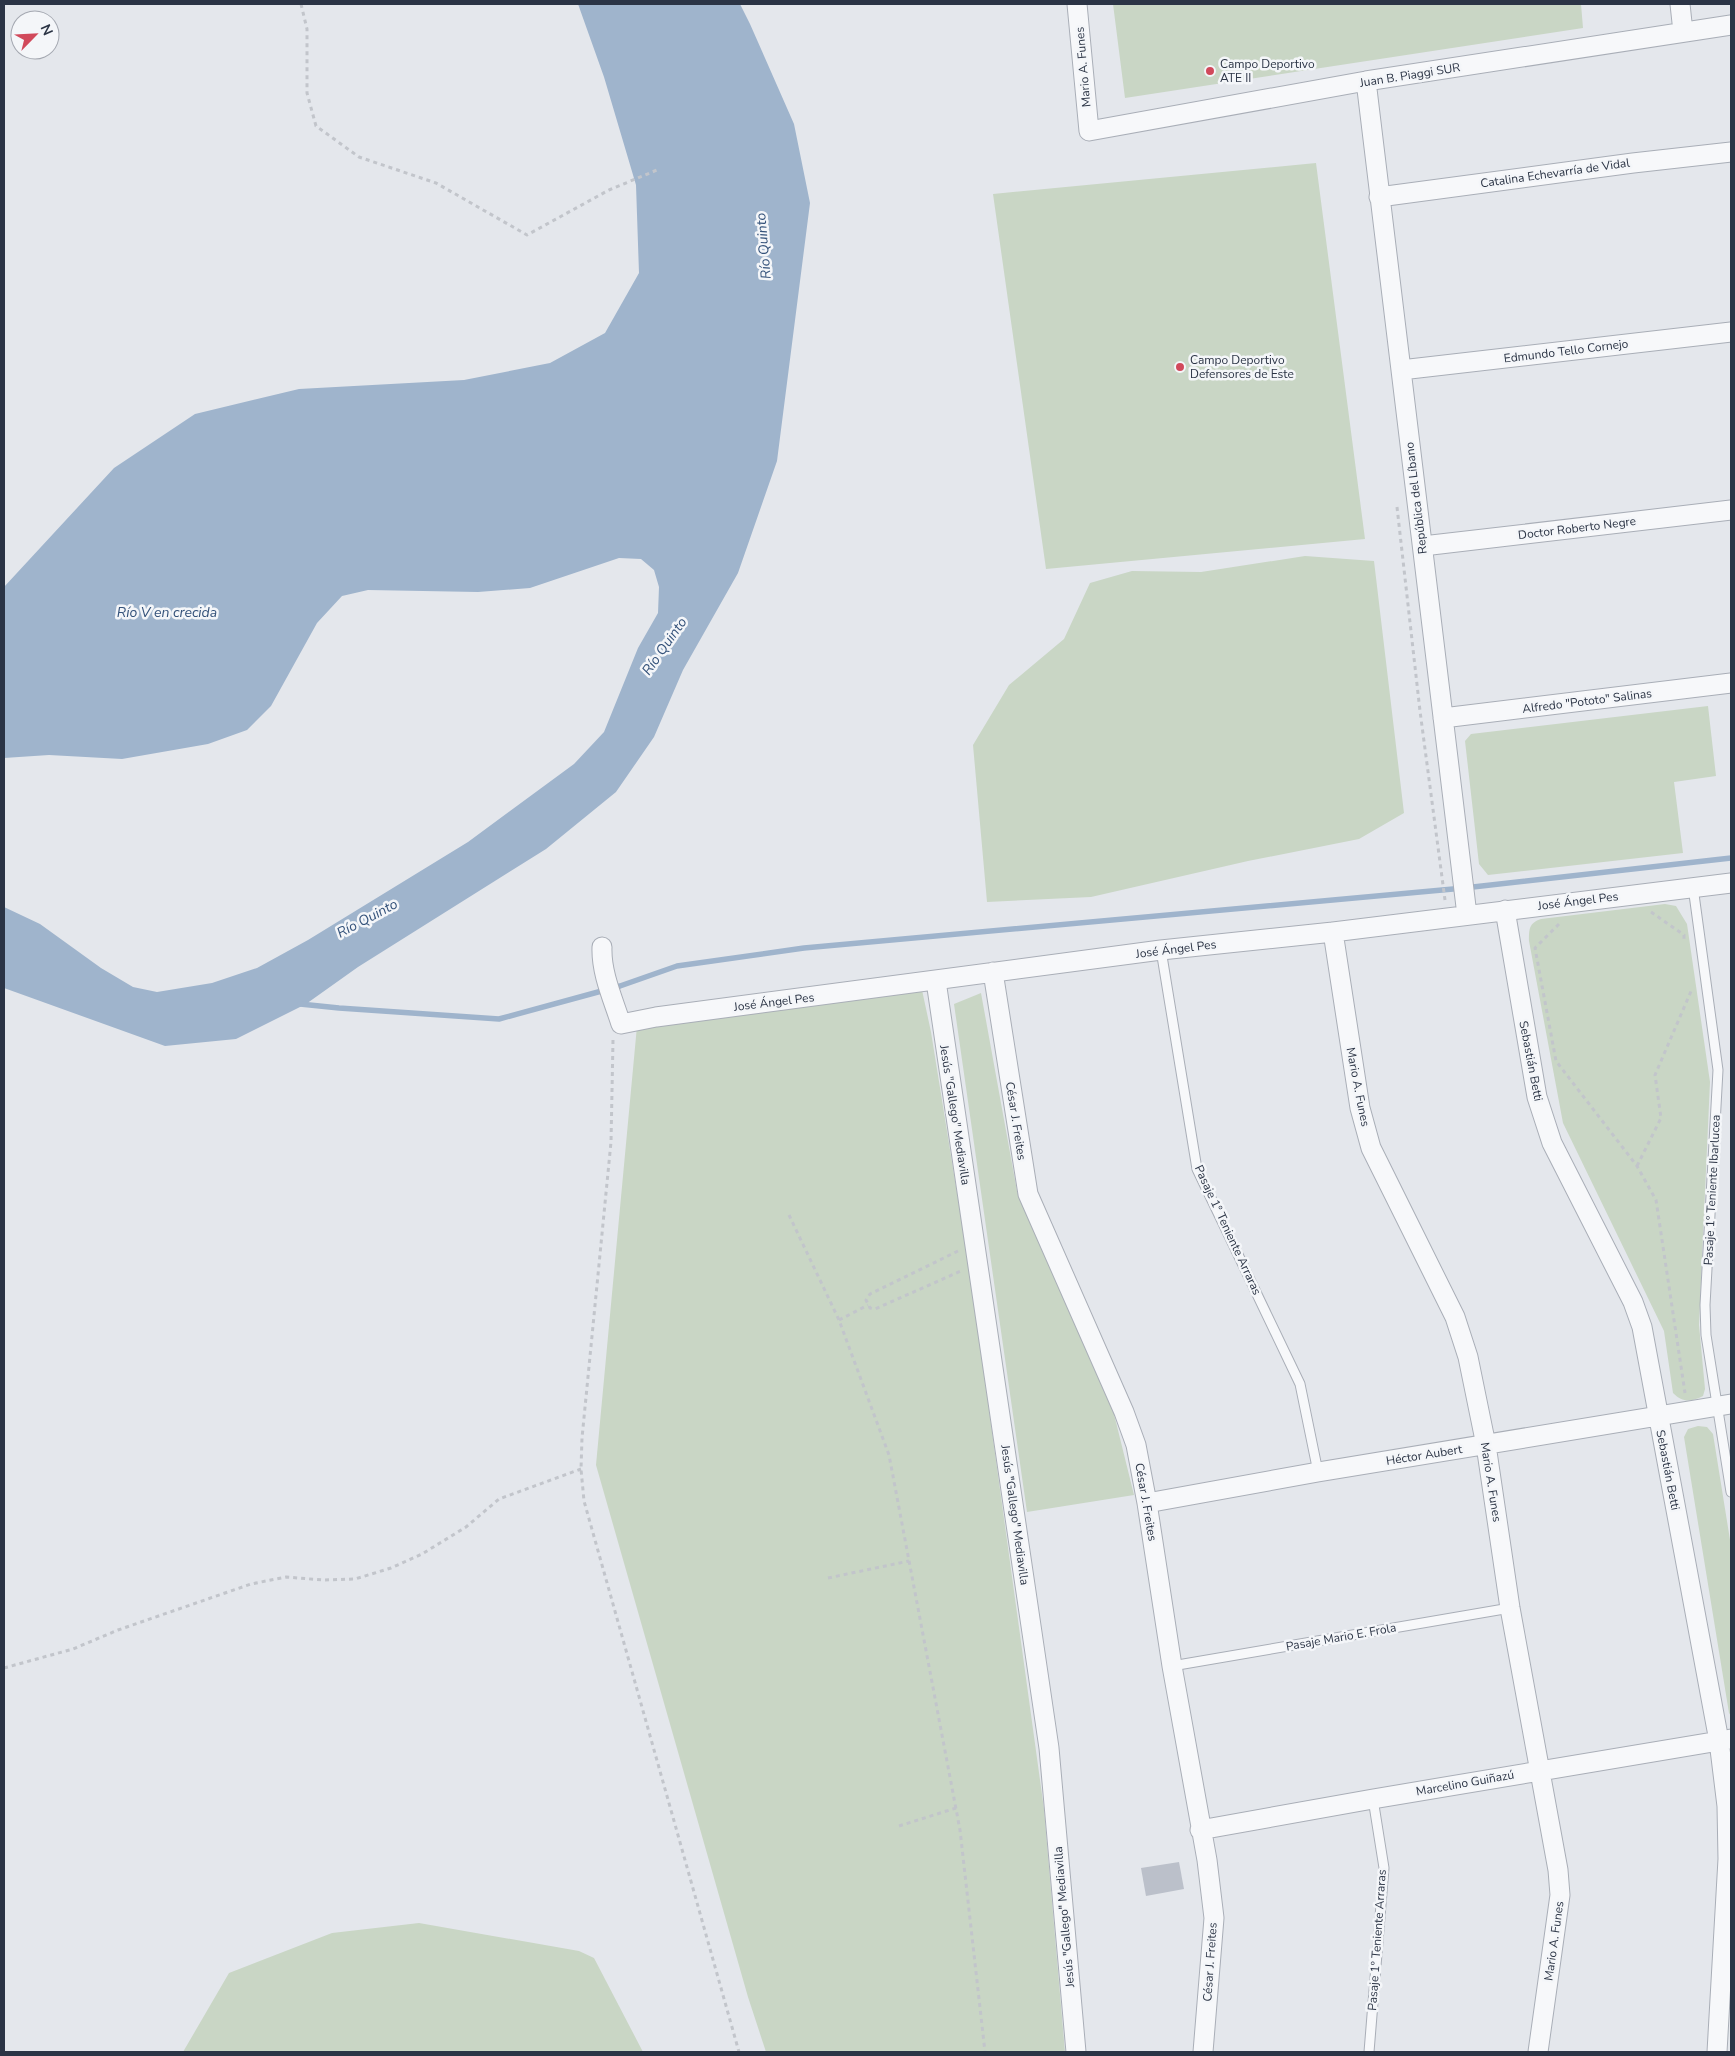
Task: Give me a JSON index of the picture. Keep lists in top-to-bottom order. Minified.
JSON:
{"streets":{"street":["Mario A. Funes","Juan B. Piaggi SUR","Catalina Echevarría de Vidal","Edmundo Tello Cornejo","República del Líbano","Doctor Roberto Negre","Alfredo \"Pototo\" Salinas","José Ángel Pes","Sebastián Betti","Jesús \"Gallego\" Mediavilla","César J. Freites","Héctor Aubert","Marcelino Guiñazú"],"lane":["Pasaje 1º Teniente Ibarlucea","Pasaje 1º Teniente Arraras","Pasaje Mario E. Frola"]},"crossings":[["Mario A. Funes","Juan B. Piaggi SUR"],["Mario A. Funes","José Ángel Pes"],["Mario A. Funes","Héctor Aubert"],["Mario A. Funes","Pasaje Mario E. Frola"],["Mario A. Funes","Marcelino Guiñazú"],["Juan B. Piaggi SUR","República del Líbano"],["Catalina Echevarría de Vidal","República del Líbano"],["Edmundo Tello Cornejo","República del Líbano"],["República del Líbano","Doctor Roberto Negre"],["República del Líbano","Alfredo \"Pototo\" Salinas"],["República del Líbano","José Ángel Pes"],["José Ángel Pes","Sebastián Betti"],["José Ángel Pes","Jesús \"Gallego\" Mediavilla"],["José Ángel Pes","César J. Freites"],["José Ángel Pes","Pasaje 1º Teniente Ibarlucea"],["José Ángel Pes","Pasaje 1º Teniente Arraras"],["Sebastián Betti","Héctor Aubert"],["Sebastián Betti","Marcelino Guiñazú"],["César J. Freites","Héctor Aubert"],["César J. Freites","Pasaje Mario E. Frola"],["César J. Freites","Marcelino Guiñazú"],["Pasaje 1º Teniente Ibarlucea","Héctor Aubert"],["Pasaje 1º Teniente Arraras","Héctor Aubert"],["Pasaje 1º Teniente Arraras","Marcelino Guiñazú"]],"water":["Río Quinto","Río V en crecida"],"places":["Campo Deportivo ATE II","Campo Deportivo Defensores de Este"],"north":"top right"}
